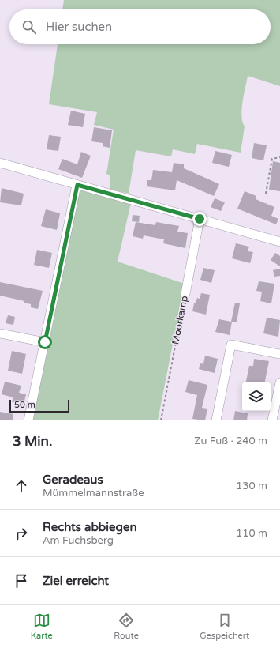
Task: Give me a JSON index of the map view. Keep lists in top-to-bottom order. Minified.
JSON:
{"streets":{"street":["Moorkamp"]},"scale_bar":"50 m","page":{"search":"Hier suchen","scale":"50 m","heading":["3 Min.","Zu Fuß · 240 m"],"list":[["Geradeaus","Mümmelmannstraße","130 m"],["Rechts abbiegen","Am Fuchsberg","110 m"],"Ziel erreicht"],"nav":["Karte","Route","Gespeichert"]}}
